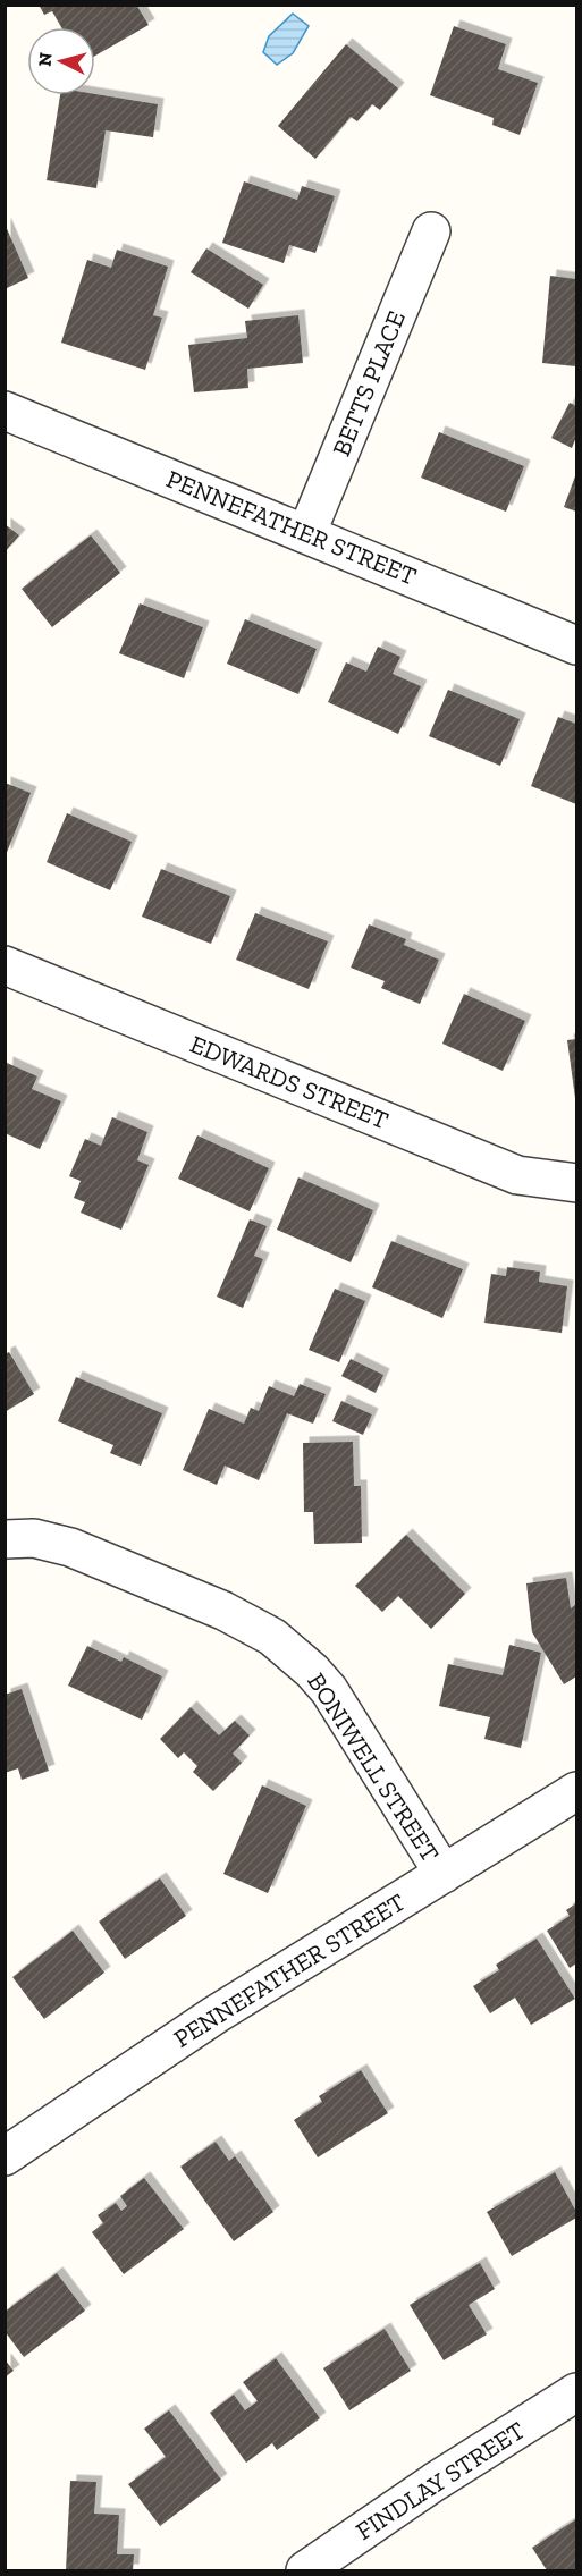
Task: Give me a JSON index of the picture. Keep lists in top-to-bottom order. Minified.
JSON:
{"streets":{"street":["BETTS PLACE","PENNEFATHER STREET","EDWARDS STREET","BONIWELL STREET","FINDLAY STREET"]},"crossings":[["BETTS PLACE","PENNEFATHER STREET"],["PENNEFATHER STREET","BONIWELL STREET"]],"north":"left"}
